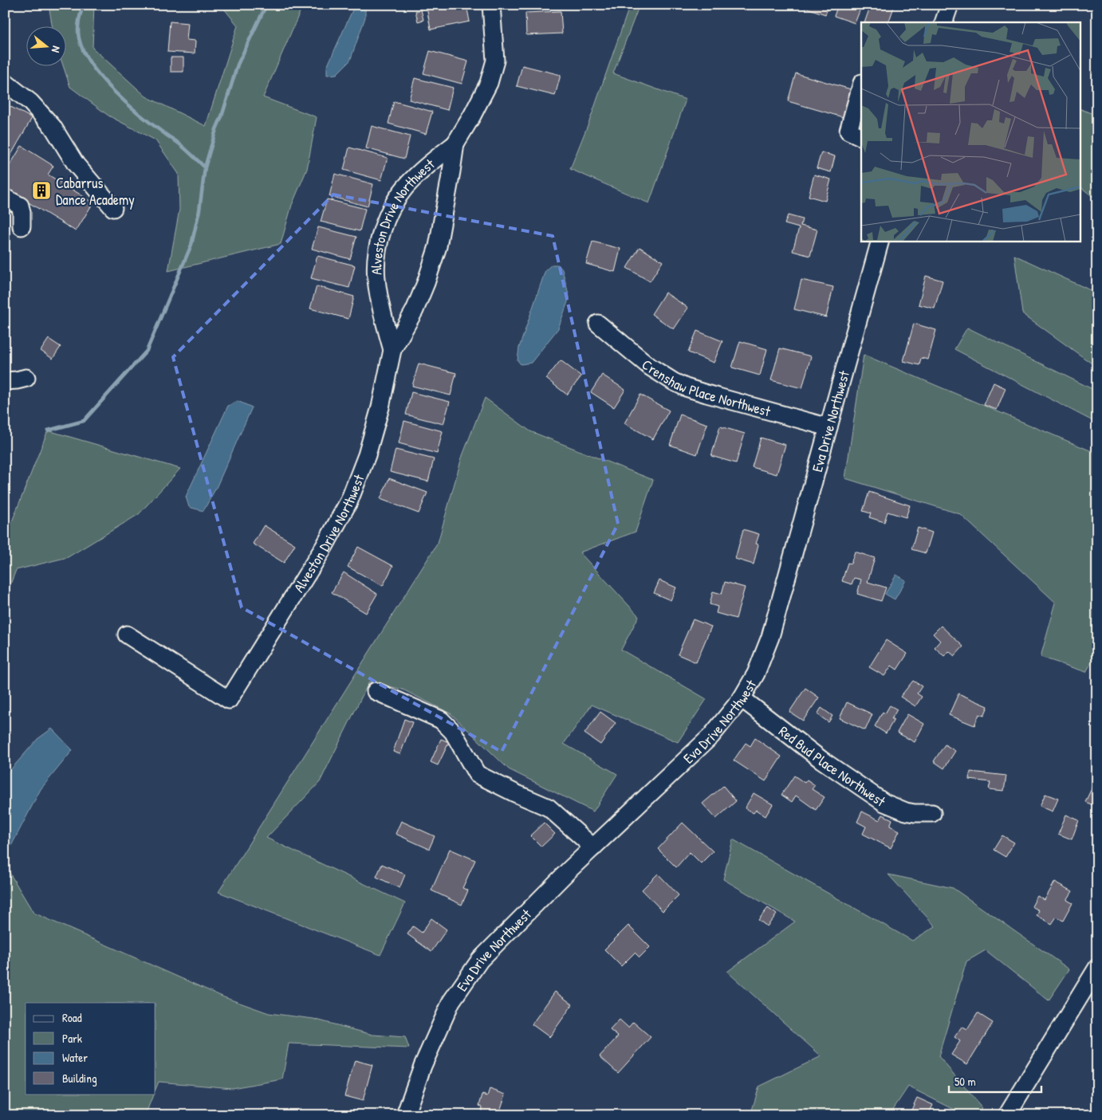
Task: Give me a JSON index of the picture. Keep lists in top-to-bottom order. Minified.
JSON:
{"streets":{"street":["Alveston Drive Northwest","Crenshaw Place Northwest","Eva Drive Northwest","Red Bud Place Northwest"]},"crossings":[["Crenshaw Place Northwest","Eva Drive Northwest"],["Eva Drive Northwest","Red Bud Place Northwest"]],"places":{"building":["Cabarrus Dance Academy"]},"legend":["Road","Park","Water","Building"],"scale_bar":"50 m","north":"right"}
